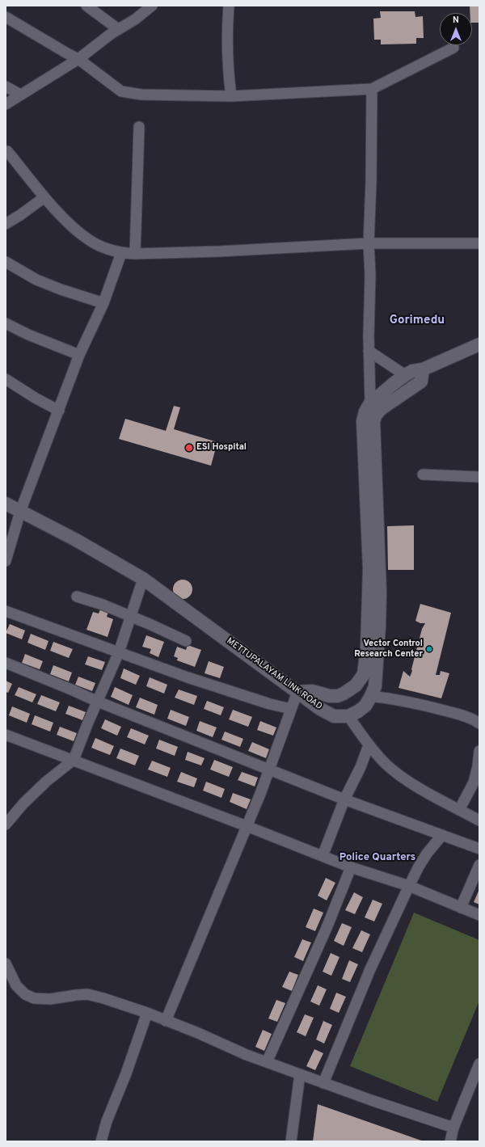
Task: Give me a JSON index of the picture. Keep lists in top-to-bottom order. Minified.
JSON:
{"streets":{"street":["METTUPALAYAM LINK ROAD"]},"districts":["Gorimedu","Police Quarters"],"places":["ESI Hospital","Vector Control Research Center"],"north":"top"}
